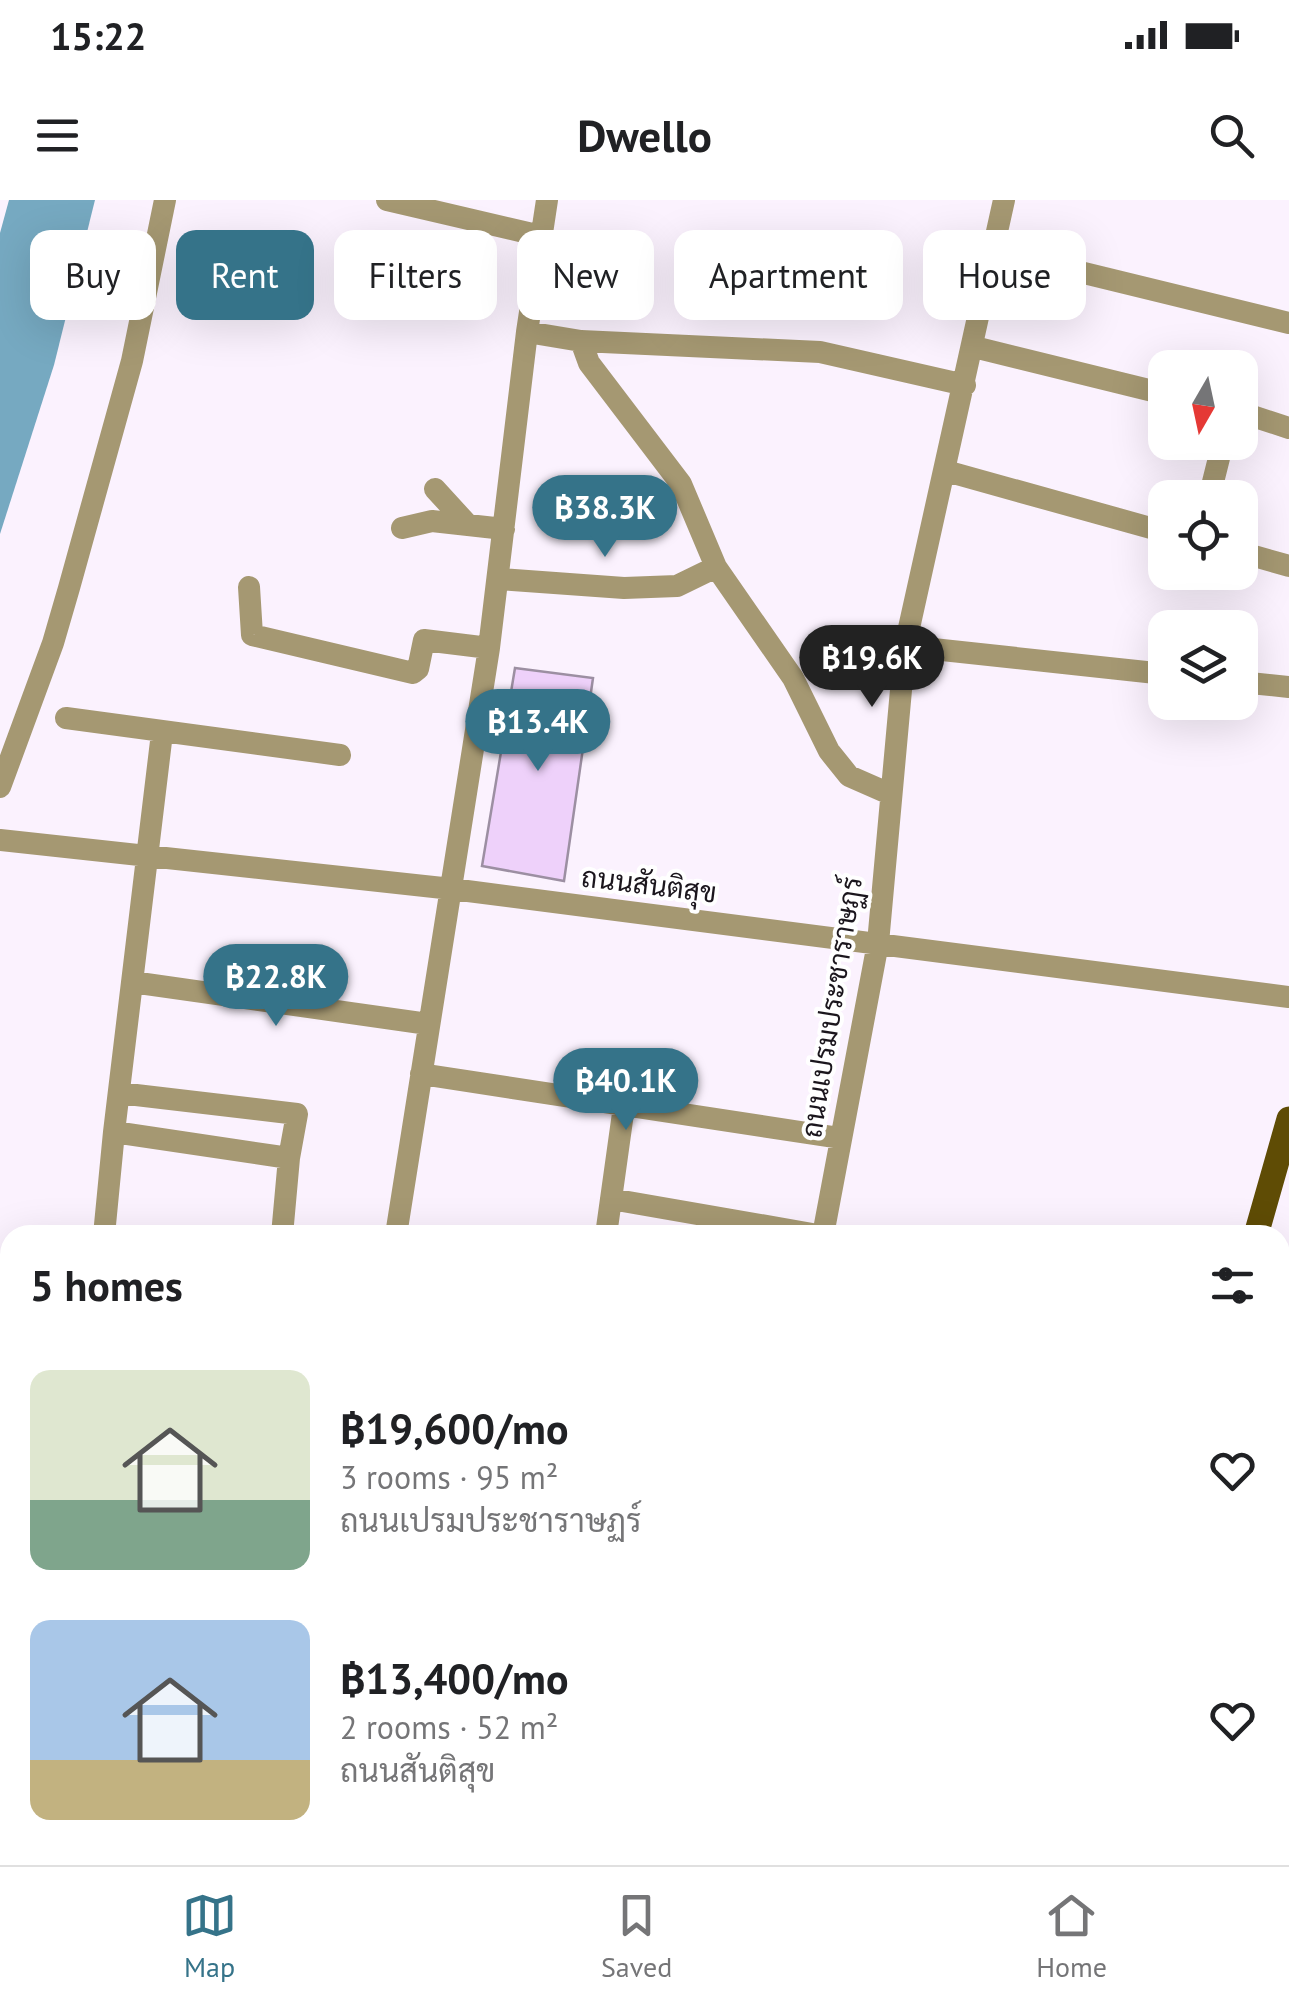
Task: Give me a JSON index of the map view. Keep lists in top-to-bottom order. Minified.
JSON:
{"streets":{"street":["ถนนสันติสุข","ถนนเปรมประชาราษฏร์"]},"crossings":[["ถนนสันติสุข","ถนนเปรมประชาราษฏร์"]],"north":"bottom","page":{"status":"15:22","header":"Dwello","chip":["Buy","Rent","Filters","New","Apartment","House"],"price":["฿38.3K","฿19.6K","฿13.4K","฿22.8K","฿40.1K"],"heading":"5 homes","list":[{"name":"฿19,600/mo","note":"3 rooms · 95 m² · ถนนเปรมประชาราษฏร์"},{"name":"฿13,400/mo","note":"2 rooms · 52 m² · ถนนสันติสุข"}],"tabs":["Map","Saved","Home"]}}
